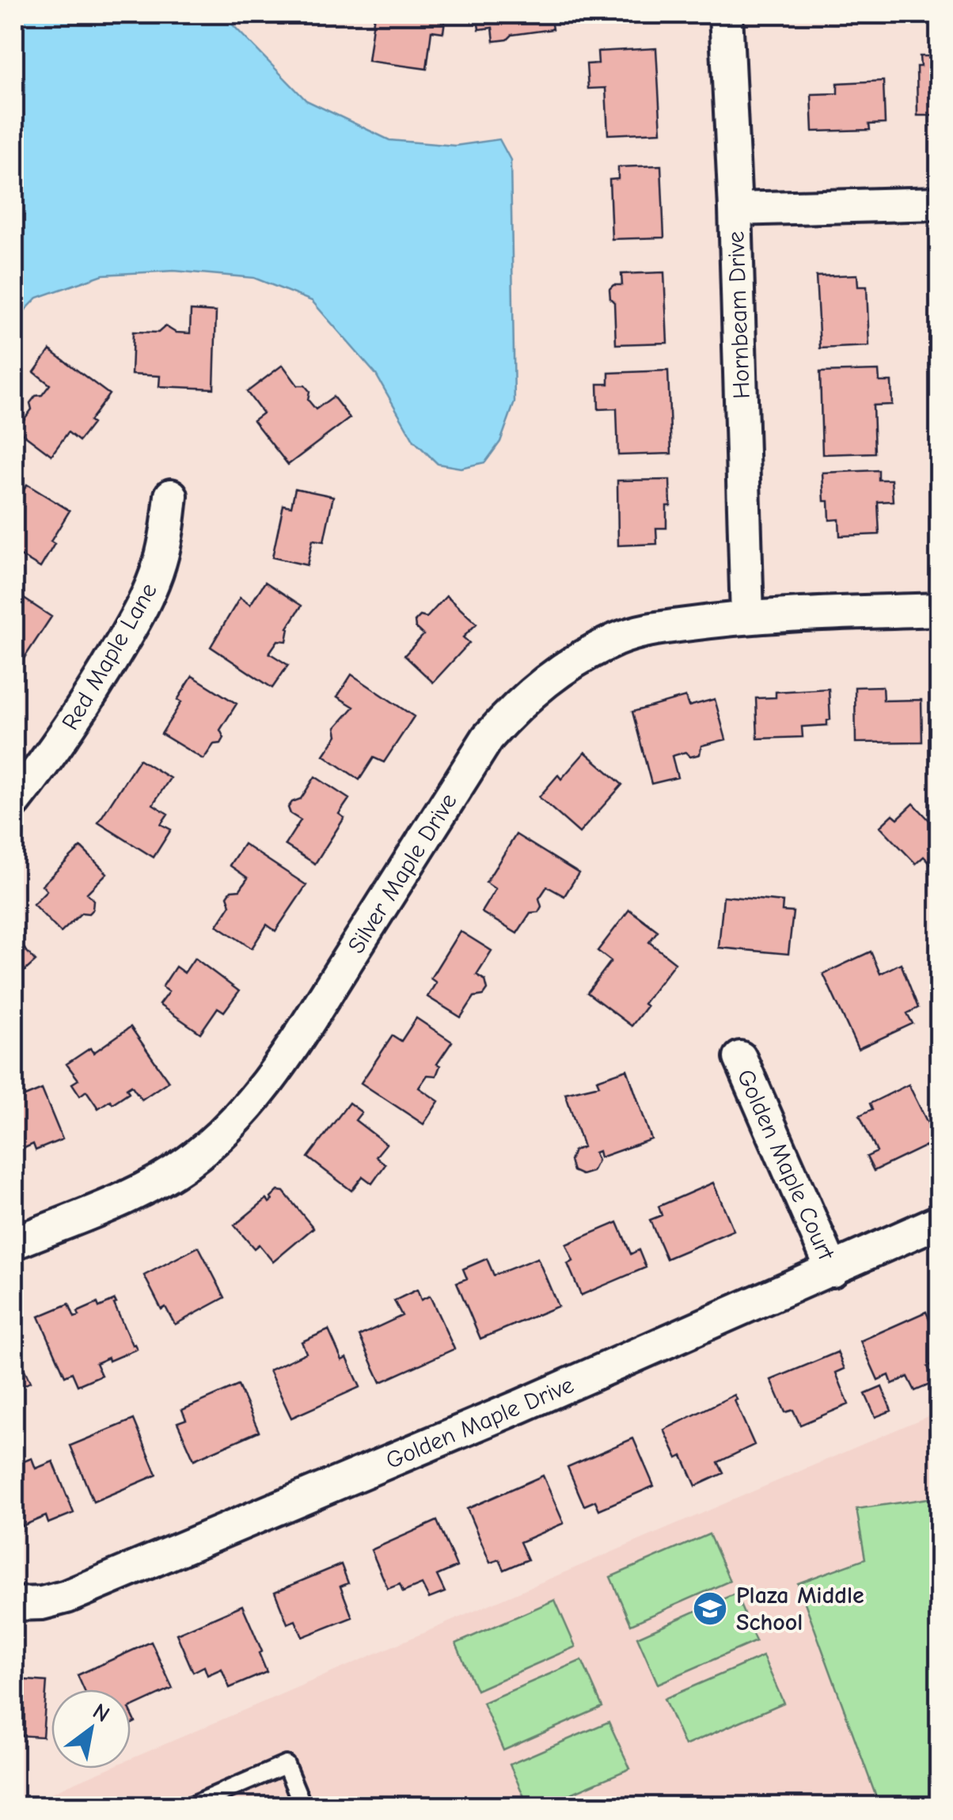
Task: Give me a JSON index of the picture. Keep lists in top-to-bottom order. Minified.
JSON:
{"streets":{"street":["Hornbeam Drive","Red Maple Lane","Silver Maple Drive","Golden Maple Court","Golden Maple Drive"]},"crossings":[["Hornbeam Drive","Silver Maple Drive"],["Golden Maple Court","Golden Maple Drive"]],"places":{"school or university":["Plaza Middle School"]},"north":"top right"}
